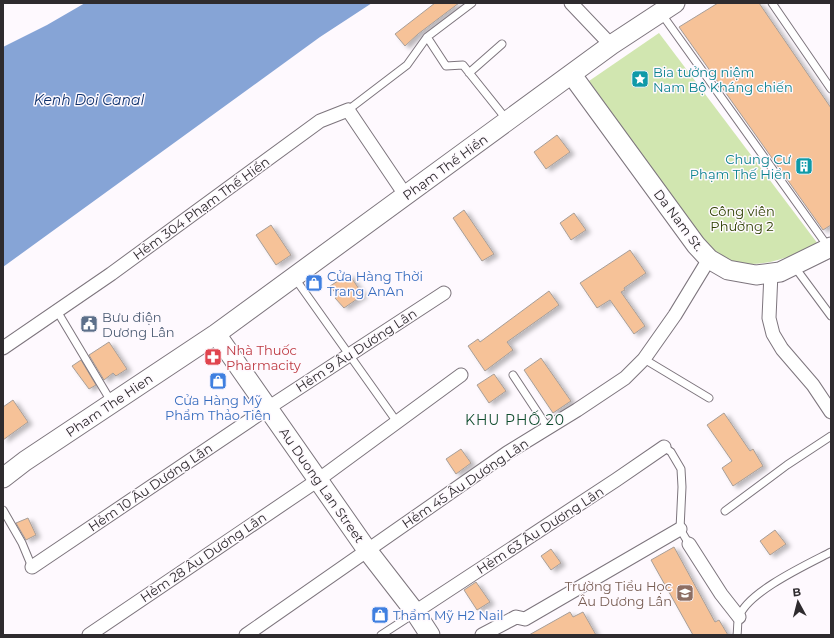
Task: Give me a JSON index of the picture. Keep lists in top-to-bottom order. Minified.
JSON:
{"streets":{"main road":["Phạm Thế Hiển","Da Nam St.","Pham The Hien","Au Duong Lan Street"],"street":["Hẻm 304 Phạm Thế Hiển","Hẻm 9 Âu Dương Lân","Hẻm 45 Âu Dương Lân","Hẻm 10 Âu Dương Lân","Hẻm 63 Âu Dương Lân","Hẻm 28 Âu Dương Lân"]},"crossings":[["Phạm Thế Hiển","Da Nam St."],["Phạm Thế Hiển","Pham The Hien"],["Phạm Thế Hiển","Au Duong Lan Street"],["Da Nam St.","Hẻm 45 Âu Dương Lân"],["Hẻm 9 Âu Dương Lân","Au Duong Lan Street"],["Hẻm 9 Âu Dương Lân","Hẻm 10 Âu Dương Lân"],["Pham The Hien","Au Duong Lan Street"],["Hẻm 45 Âu Dương Lân","Au Duong Lan Street"],["Au Duong Lan Street","Hẻm 10 Âu Dương Lân"],["Au Duong Lan Street","Hẻm 63 Âu Dương Lân"],["Au Duong Lan Street","Hẻm 28 Âu Dương Lân"]],"districts":["KHU PHỐ 20"],"water":["Kenh Doi Canal"],"parks":["Công viên Phường 2"],"places":{"place":["Bia tưởng niệm Nam Bộ Kháng chiến"],"building":["Chung Cư Phạm Thế Hiển"],"shop":["Cửa Hàng Thời Trang AnAn","Cửa Hàng Mỹ Phẩm Thảo Tiên","Thẩm Mỹ H2 Nail"],"public building":["Bưu điện Dương Lân"],"pharmacy":["Nhà Thuốc Pharmacity"],"school or university":["Trường Tiểu Học Âu Dương Lân"]},"north":"top"}
